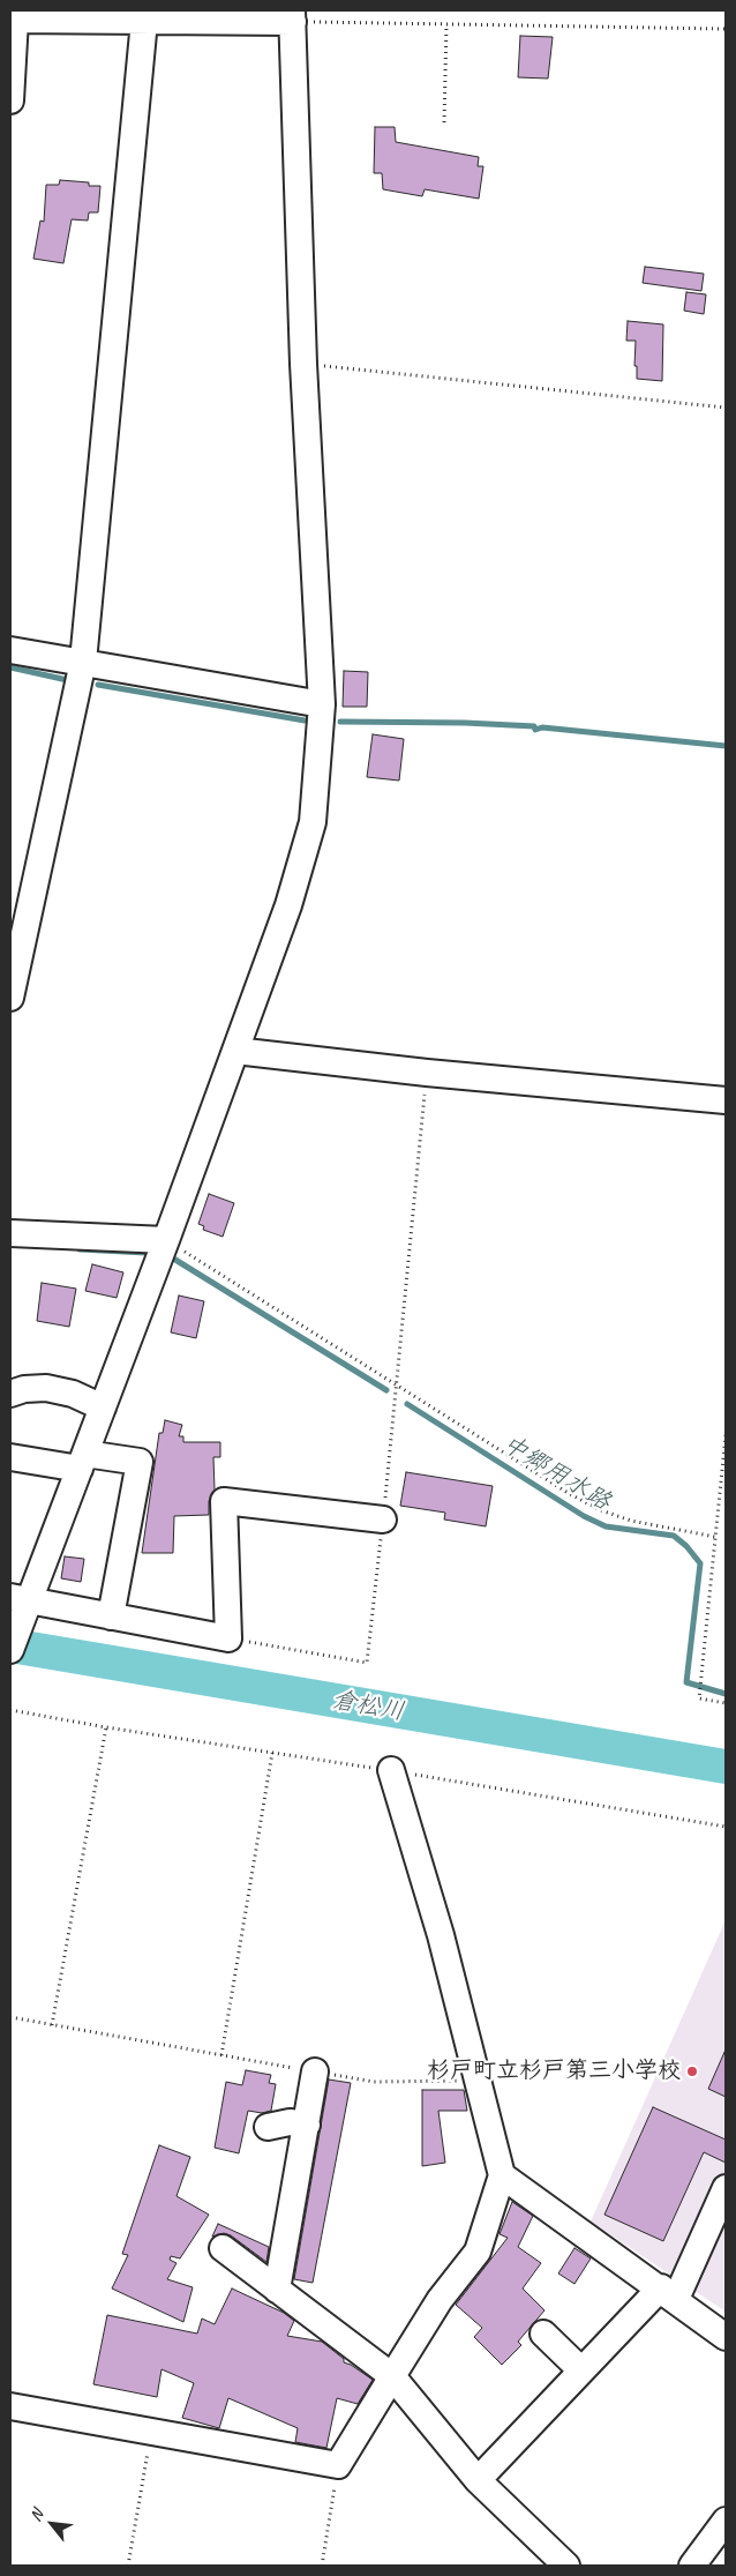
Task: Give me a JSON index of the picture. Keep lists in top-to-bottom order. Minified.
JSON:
{"water":["中郷用水路","倉松川"],"places":["杉戸町立杉戸第三小学校"],"north":"top left"}
